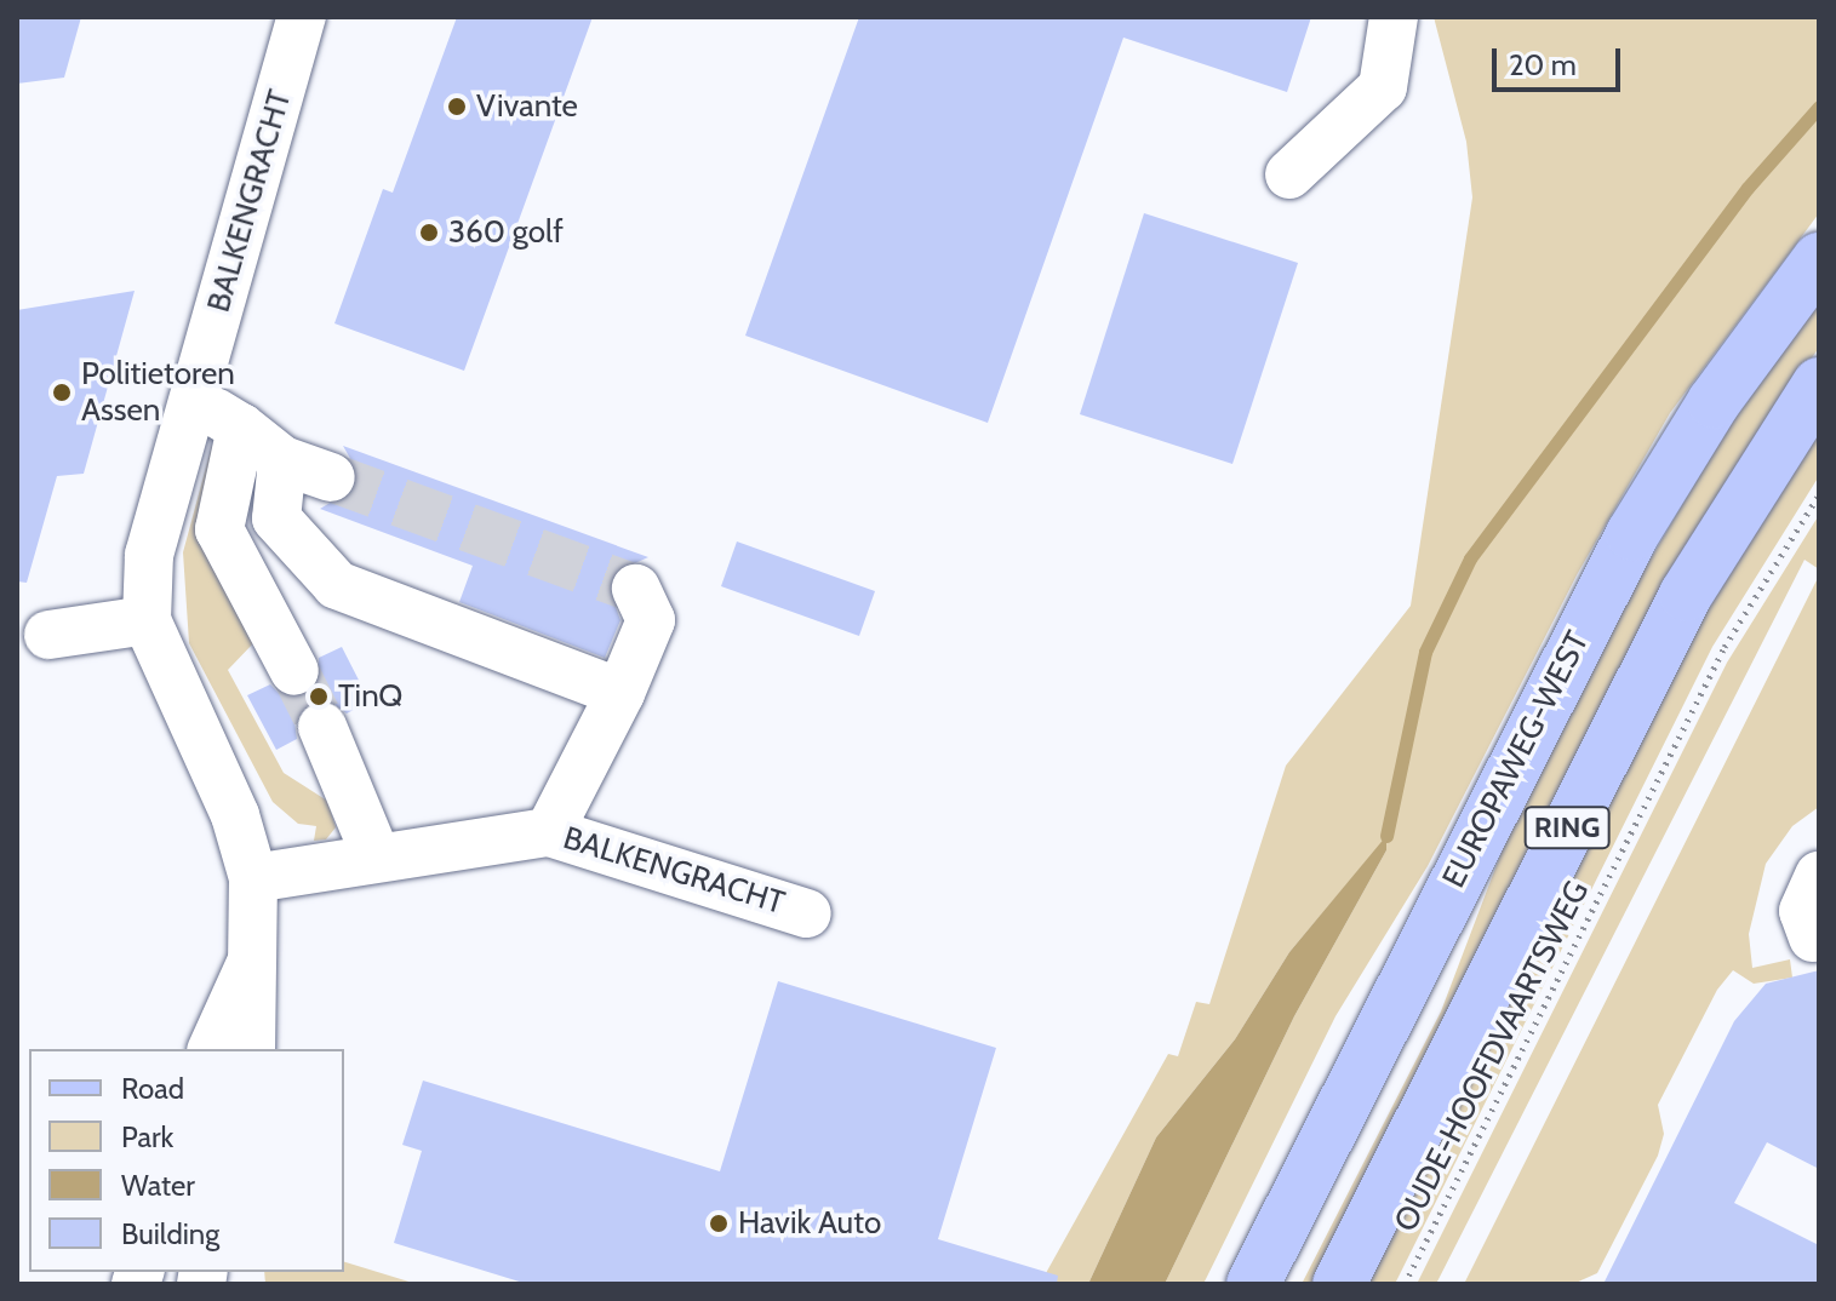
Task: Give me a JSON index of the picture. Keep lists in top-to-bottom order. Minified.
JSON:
{"streets":{"main road":["EUROPAWEG-WEST","RING"],"street":["BALKENGRACHT"],"path":["OUDE-HOOFDVAARTSWEG"]},"places":["Vivante","360 golf","Politietoren Assen","TinQ","Havik Auto"],"legend":["Road","Park","Water","Building"],"scale_bar":"20 m"}
